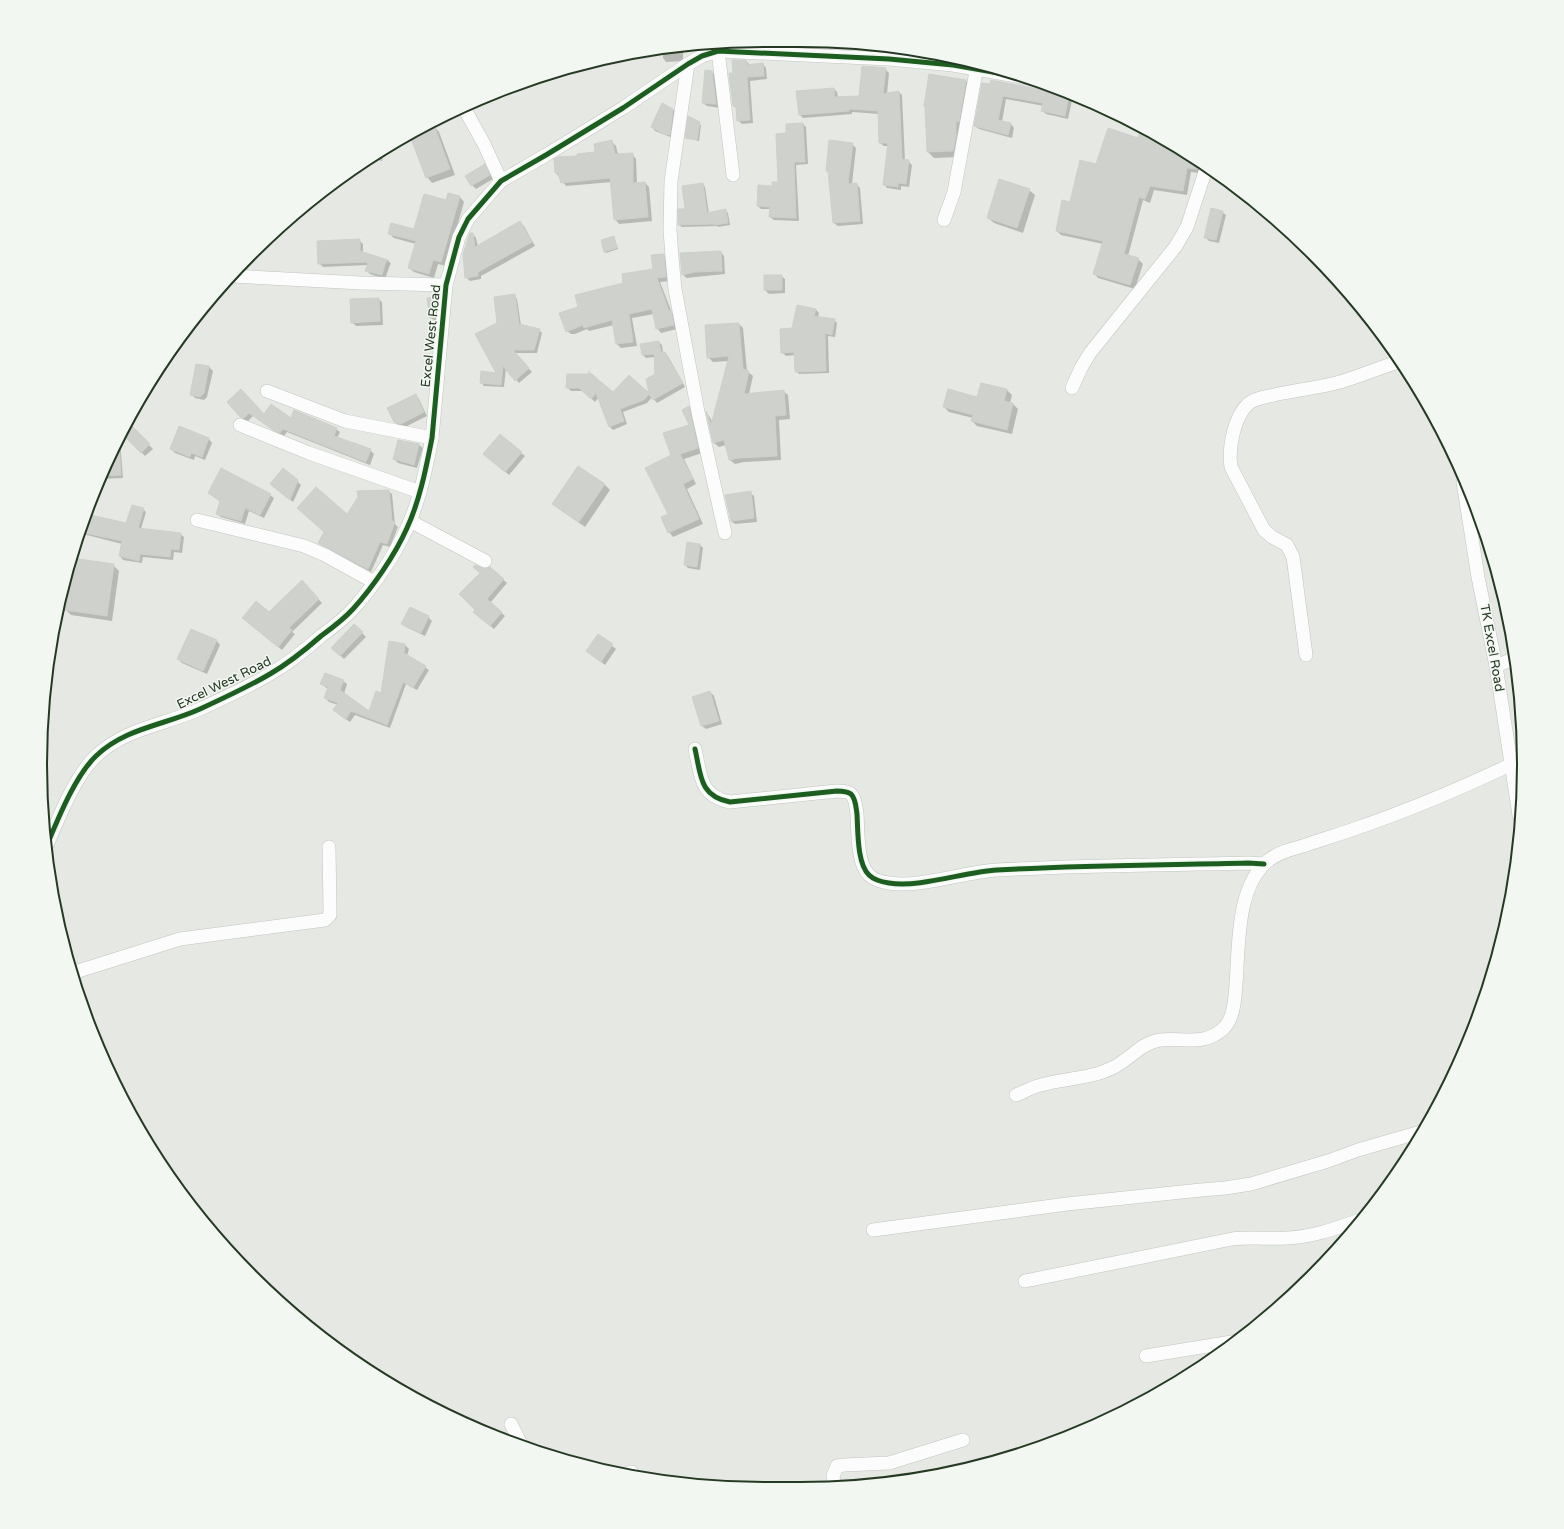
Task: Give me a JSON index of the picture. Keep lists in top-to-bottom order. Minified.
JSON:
{"streets":{"street":["Excel West Road","TK Excel Road"]}}
